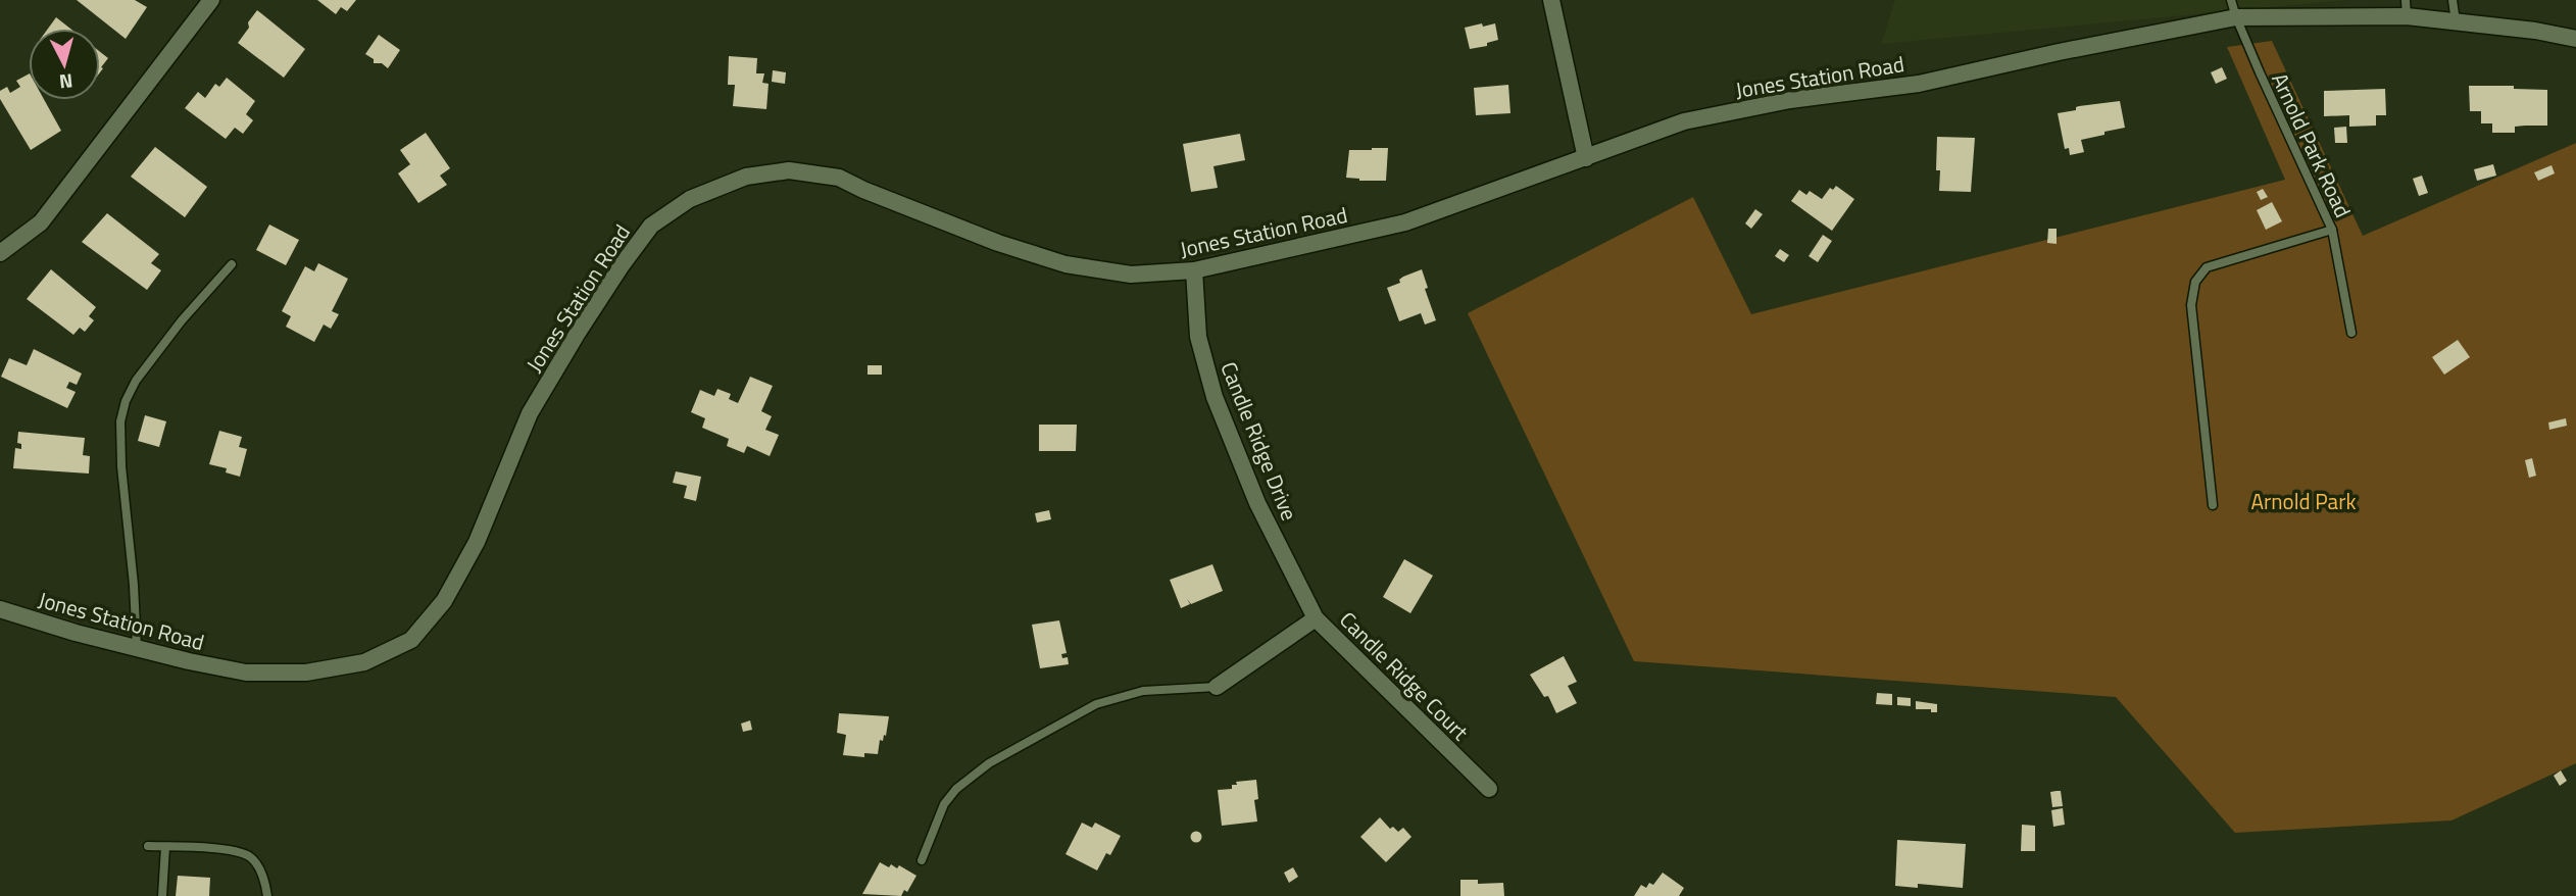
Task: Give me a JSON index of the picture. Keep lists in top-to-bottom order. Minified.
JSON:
{"streets":{"street":["Jones Station Road","Candle Ridge Drive","Candle Ridge Court"],"lane":["Arnold Park Road"]},"crossings":[["Jones Station Road","Arnold Park Road"],["Jones Station Road","Candle Ridge Drive"],["Candle Ridge Drive","Candle Ridge Court"]],"parks":["Arnold Park"],"north":"bottom"}
